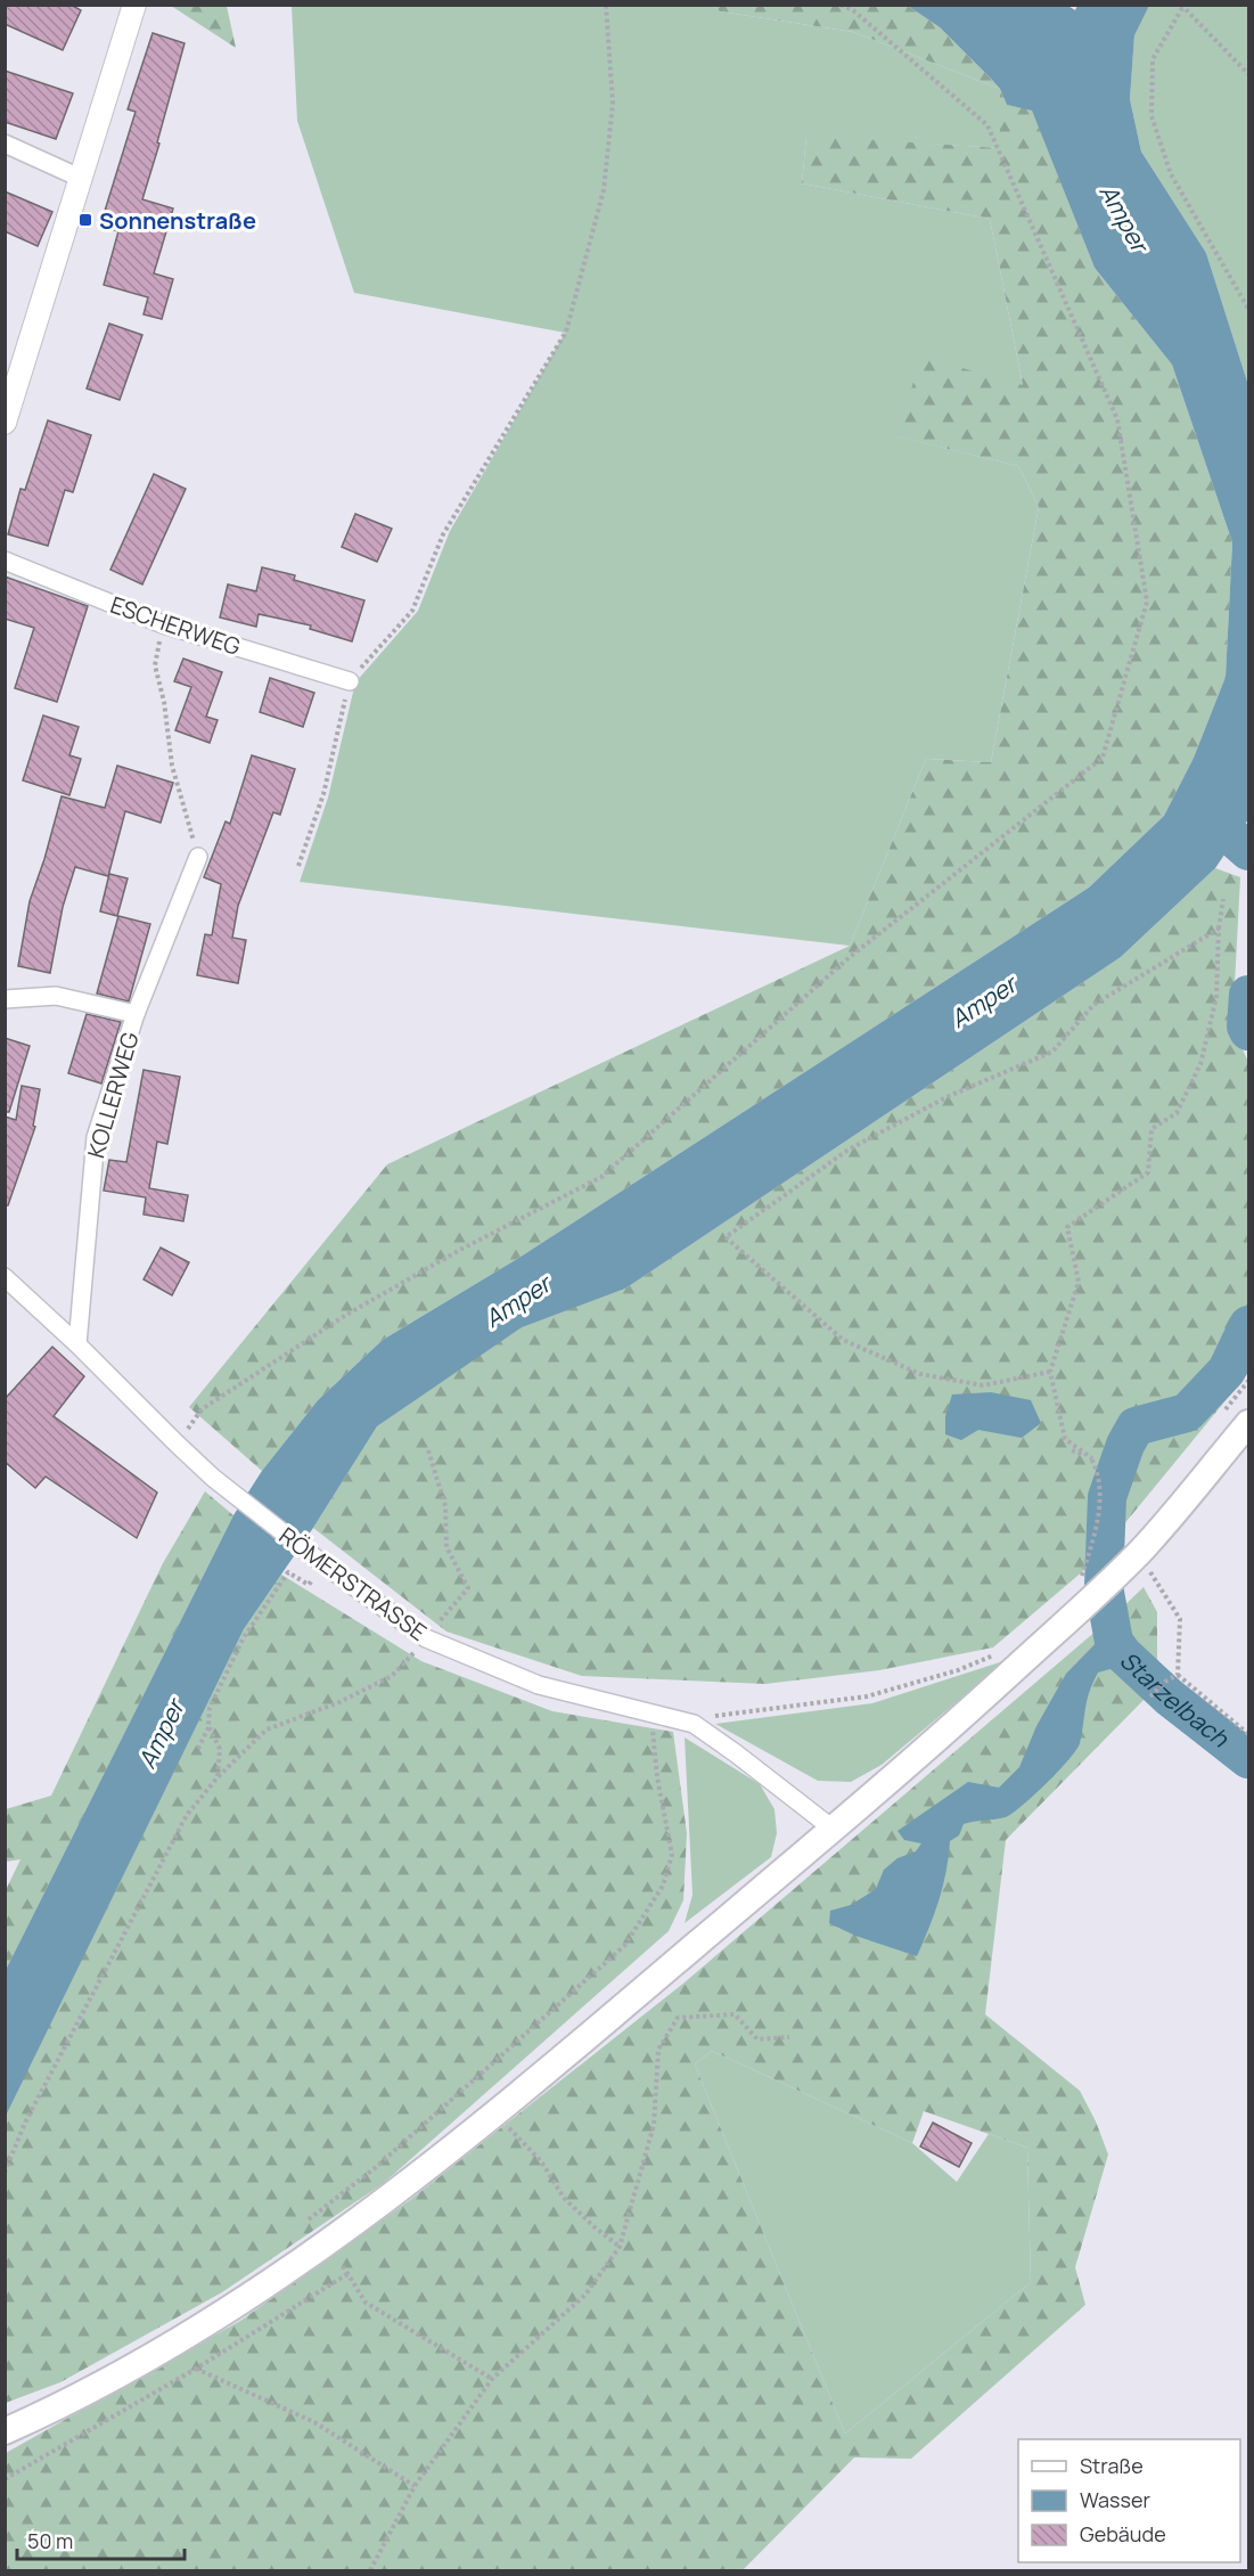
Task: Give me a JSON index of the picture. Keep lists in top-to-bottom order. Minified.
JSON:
{"streets":{"street":["ESCHERWEG","KOLLERWEG","RÖMERSTRASSE"]},"crossings":[["KOLLERWEG","RÖMERSTRASSE"]],"water":["Amper","Starzelbach"],"places":{"transit":["Sonnenstraße"]},"legend":["Straße","Wasser","Gebäude"],"scale_bar":"50 m"}
